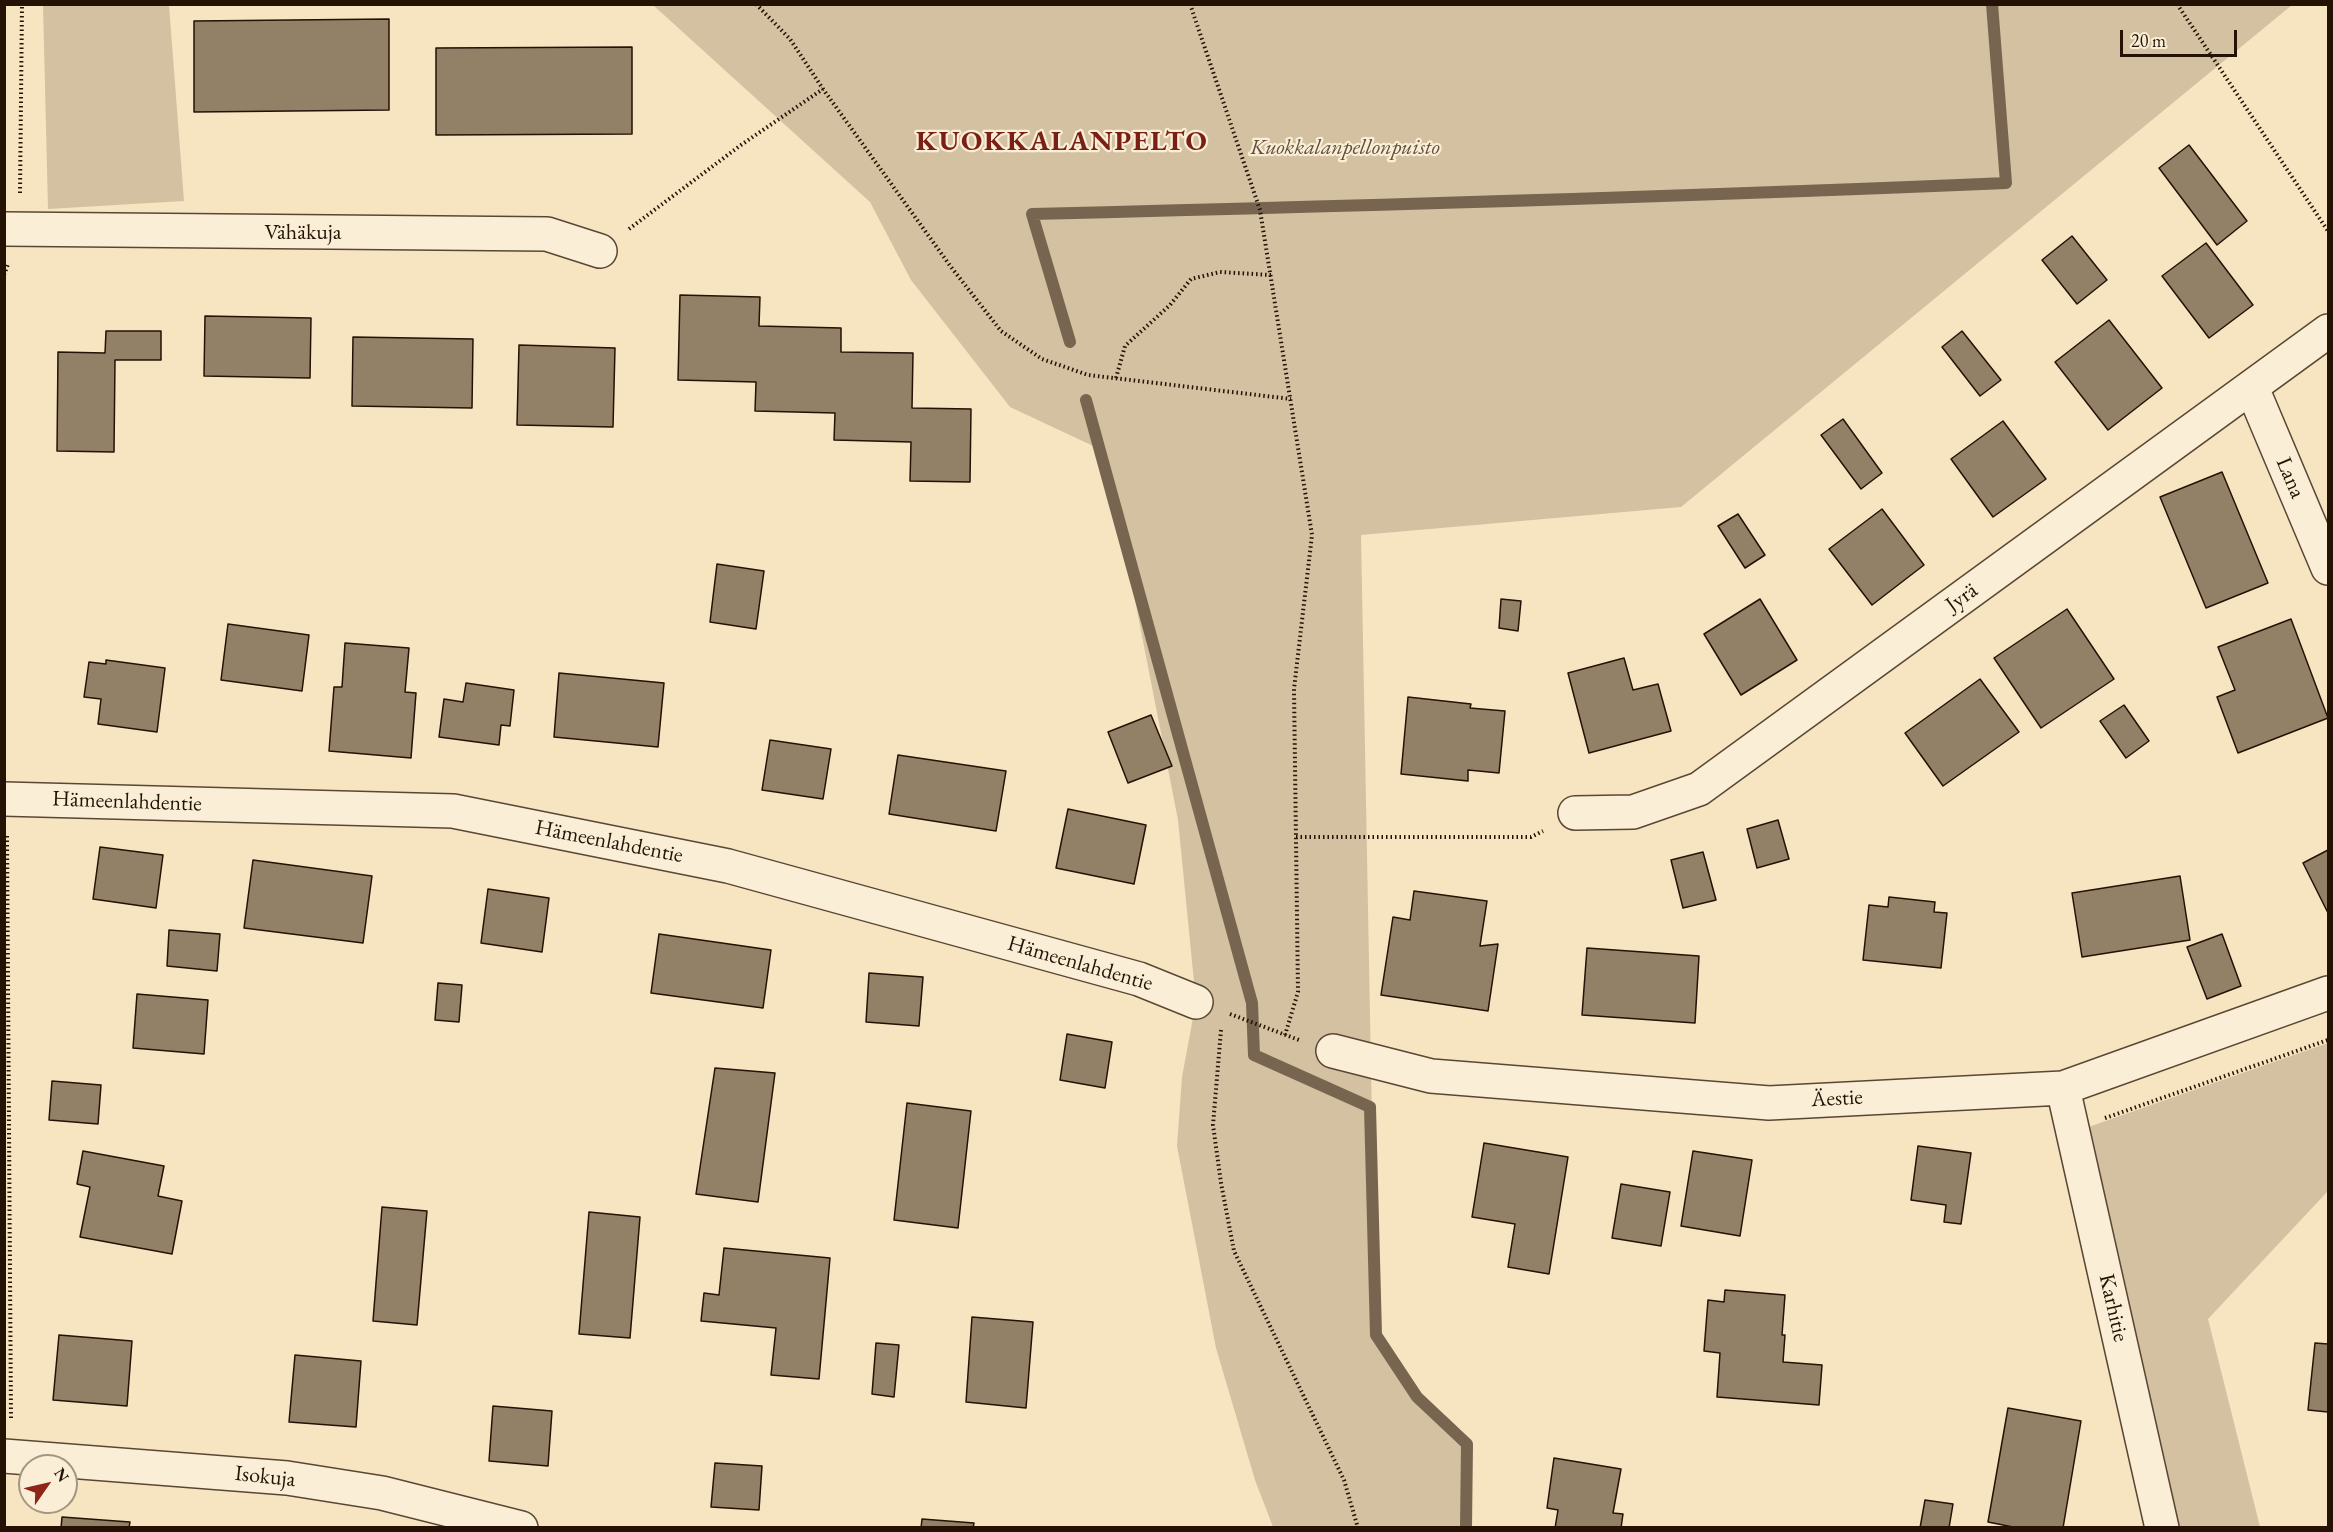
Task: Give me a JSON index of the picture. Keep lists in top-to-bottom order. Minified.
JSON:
{"streets":{"street":["Vähäkuja","Lana","Jyrä","Hämeenlahdentie","Äestie","Karhitie","Isokuja"]},"crossings":[["Lana","Jyrä"],["Äestie","Karhitie"]],"districts":["KUOKKALANPELTO"],"parks":["Kuokkalanpellonpuisto"],"scale_bar":"20 m","north":"top right"}
